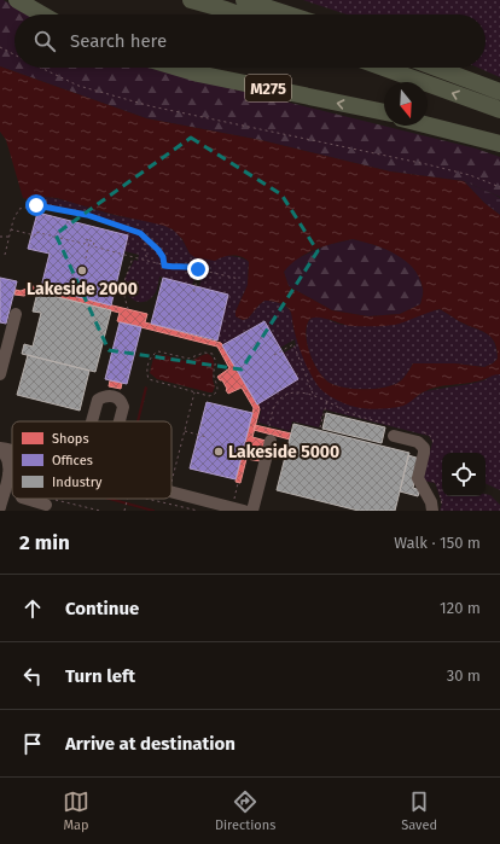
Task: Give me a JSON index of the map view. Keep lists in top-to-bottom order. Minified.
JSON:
{"streets":{"highway":["M275"]},"places":["Lakeside 2000","Lakeside 5000"],"legend":["Shops","Offices","Industry"],"north":"bottom","page":{"search":"Search here","heading":["2 min","Walk · 150 m"],"list":[["Continue","120 m"],["Turn left","30 m"],"Arrive at destination"],"nav":["Map","Directions","Saved"]}}
